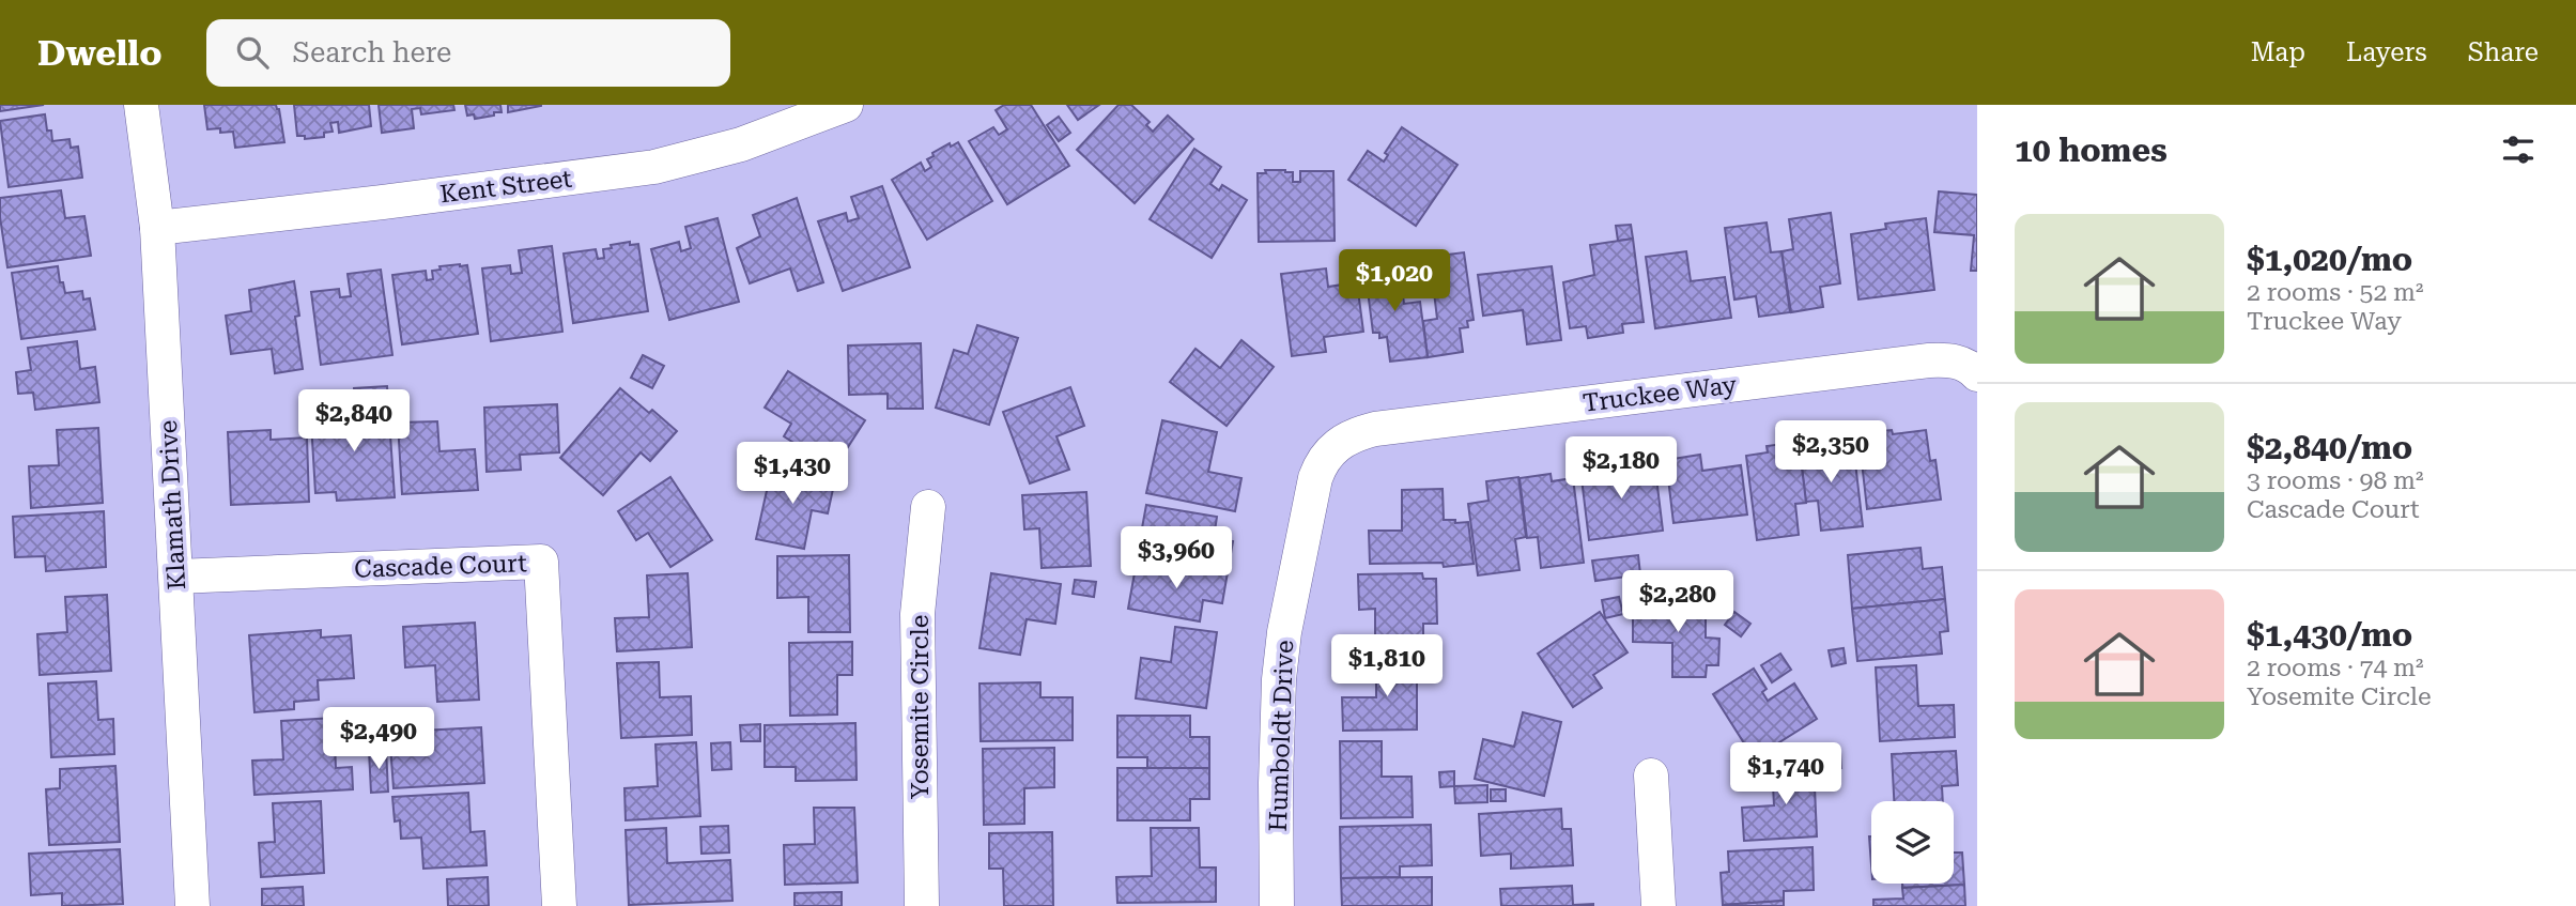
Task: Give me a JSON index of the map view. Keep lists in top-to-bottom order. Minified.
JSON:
{"streets":{"street":["Kent Street","Truckee Way","Klamath Drive","Cascade Court","Yosemite Circle","Humboldt Drive"]},"crossings":[["Kent Street","Klamath Drive"],["Truckee Way","Humboldt Drive"],["Klamath Drive","Cascade Court"]],"page":{"header":"Dwello","search":"Search here","nav":["Map","Layers","Share"],"heading":"10 homes","list":[{"name":"$1,020/mo","note":"2 rooms · 52 m² · Truckee Way"},{"name":"$2,840/mo","note":"3 rooms · 98 m² · Cascade Court"},{"name":"$1,430/mo","note":"2 rooms · 74 m² · Yosemite Circle"}],"price":["$1,020","$2,840","$2,350","$2,180","$1,430","$3,960","$2,280","$1,810","$2,490","$1,740"]}}
